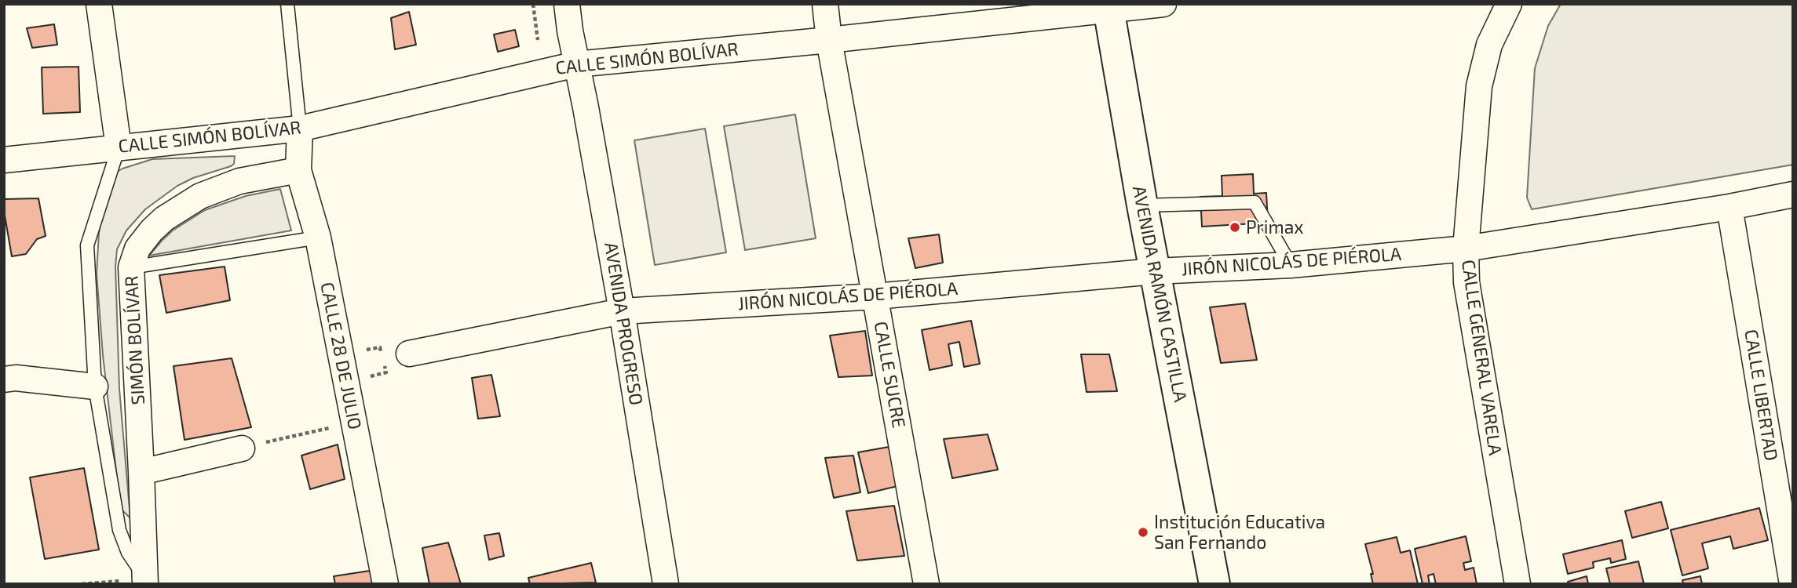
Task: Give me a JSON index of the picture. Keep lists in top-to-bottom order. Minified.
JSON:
{"streets":{"main road":["AVENIDA RAMÓN CASTILLA"],"street":["CALLE SIMÓN BOLÍVAR","JIRÓN NICOLÁS DE PIÉROLA","AVENIDA PROGRESO","SIMÓN BOLÍVAR","CALLE 28 DE JULIO","CALLE GENERAL VARELA","CALLE SUCRE","CALLE LIBERTAD"]},"crossings":[["CALLE SIMÓN BOLÍVAR","AVENIDA RAMÓN CASTILLA"],["CALLE SIMÓN BOLÍVAR","AVENIDA PROGRESO"],["CALLE SIMÓN BOLÍVAR","CALLE 28 DE JULIO"],["CALLE SIMÓN BOLÍVAR","CALLE SUCRE"],["JIRÓN NICOLÁS DE PIÉROLA","AVENIDA RAMÓN CASTILLA"],["JIRÓN NICOLÁS DE PIÉROLA","AVENIDA PROGRESO"],["JIRÓN NICOLÁS DE PIÉROLA","CALLE GENERAL VARELA"],["JIRÓN NICOLÁS DE PIÉROLA","CALLE SUCRE"],["JIRÓN NICOLÁS DE PIÉROLA","CALLE LIBERTAD"],["SIMÓN BOLÍVAR","CALLE 28 DE JULIO"]],"places":["Primax","Institución Educativa San Fernando"]}
